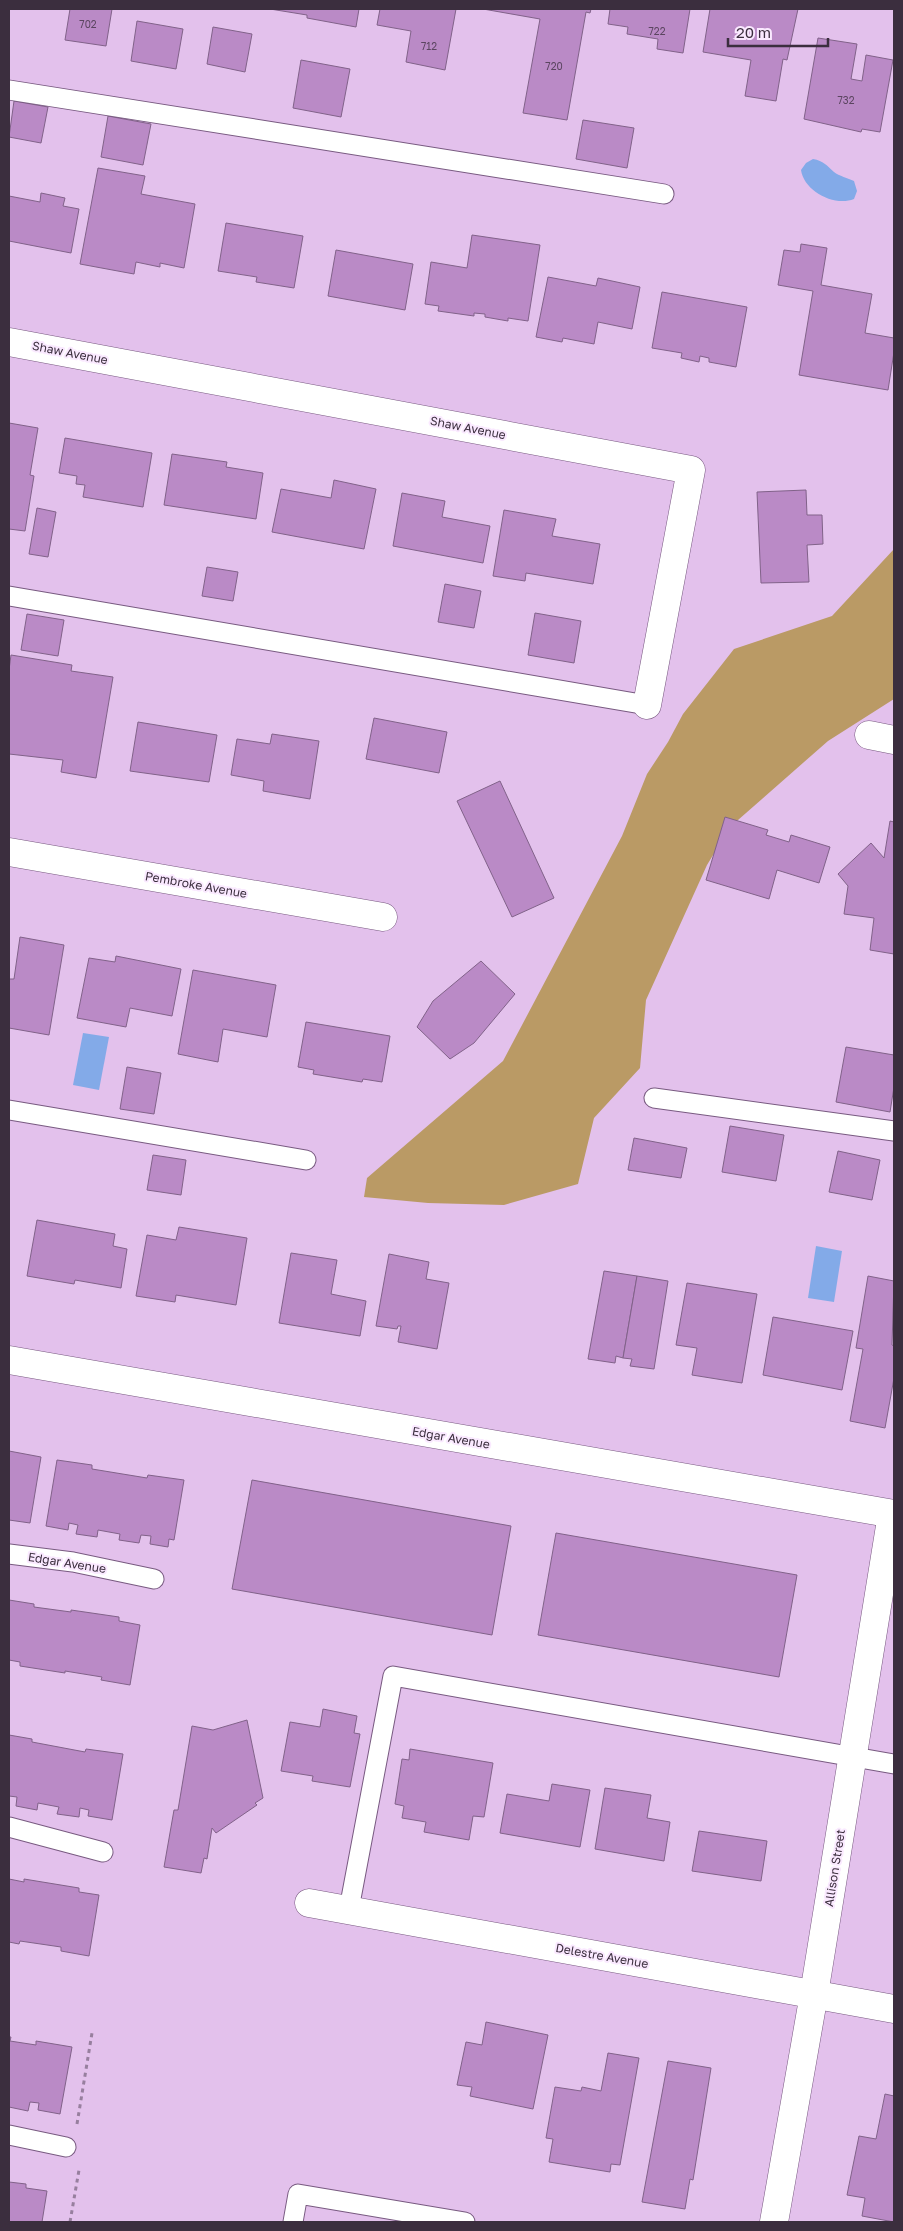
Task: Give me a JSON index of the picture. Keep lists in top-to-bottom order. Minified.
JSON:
{"streets":{"street":["Shaw Avenue","Pembroke Avenue","Edgar Avenue","Allison Street","Delestre Avenue"]},"crossings":[["Edgar Avenue","Allison Street"],["Allison Street","Delestre Avenue"]],"house_numbers":["702","722","712","720","732"],"scale_bar":"20 m"}
